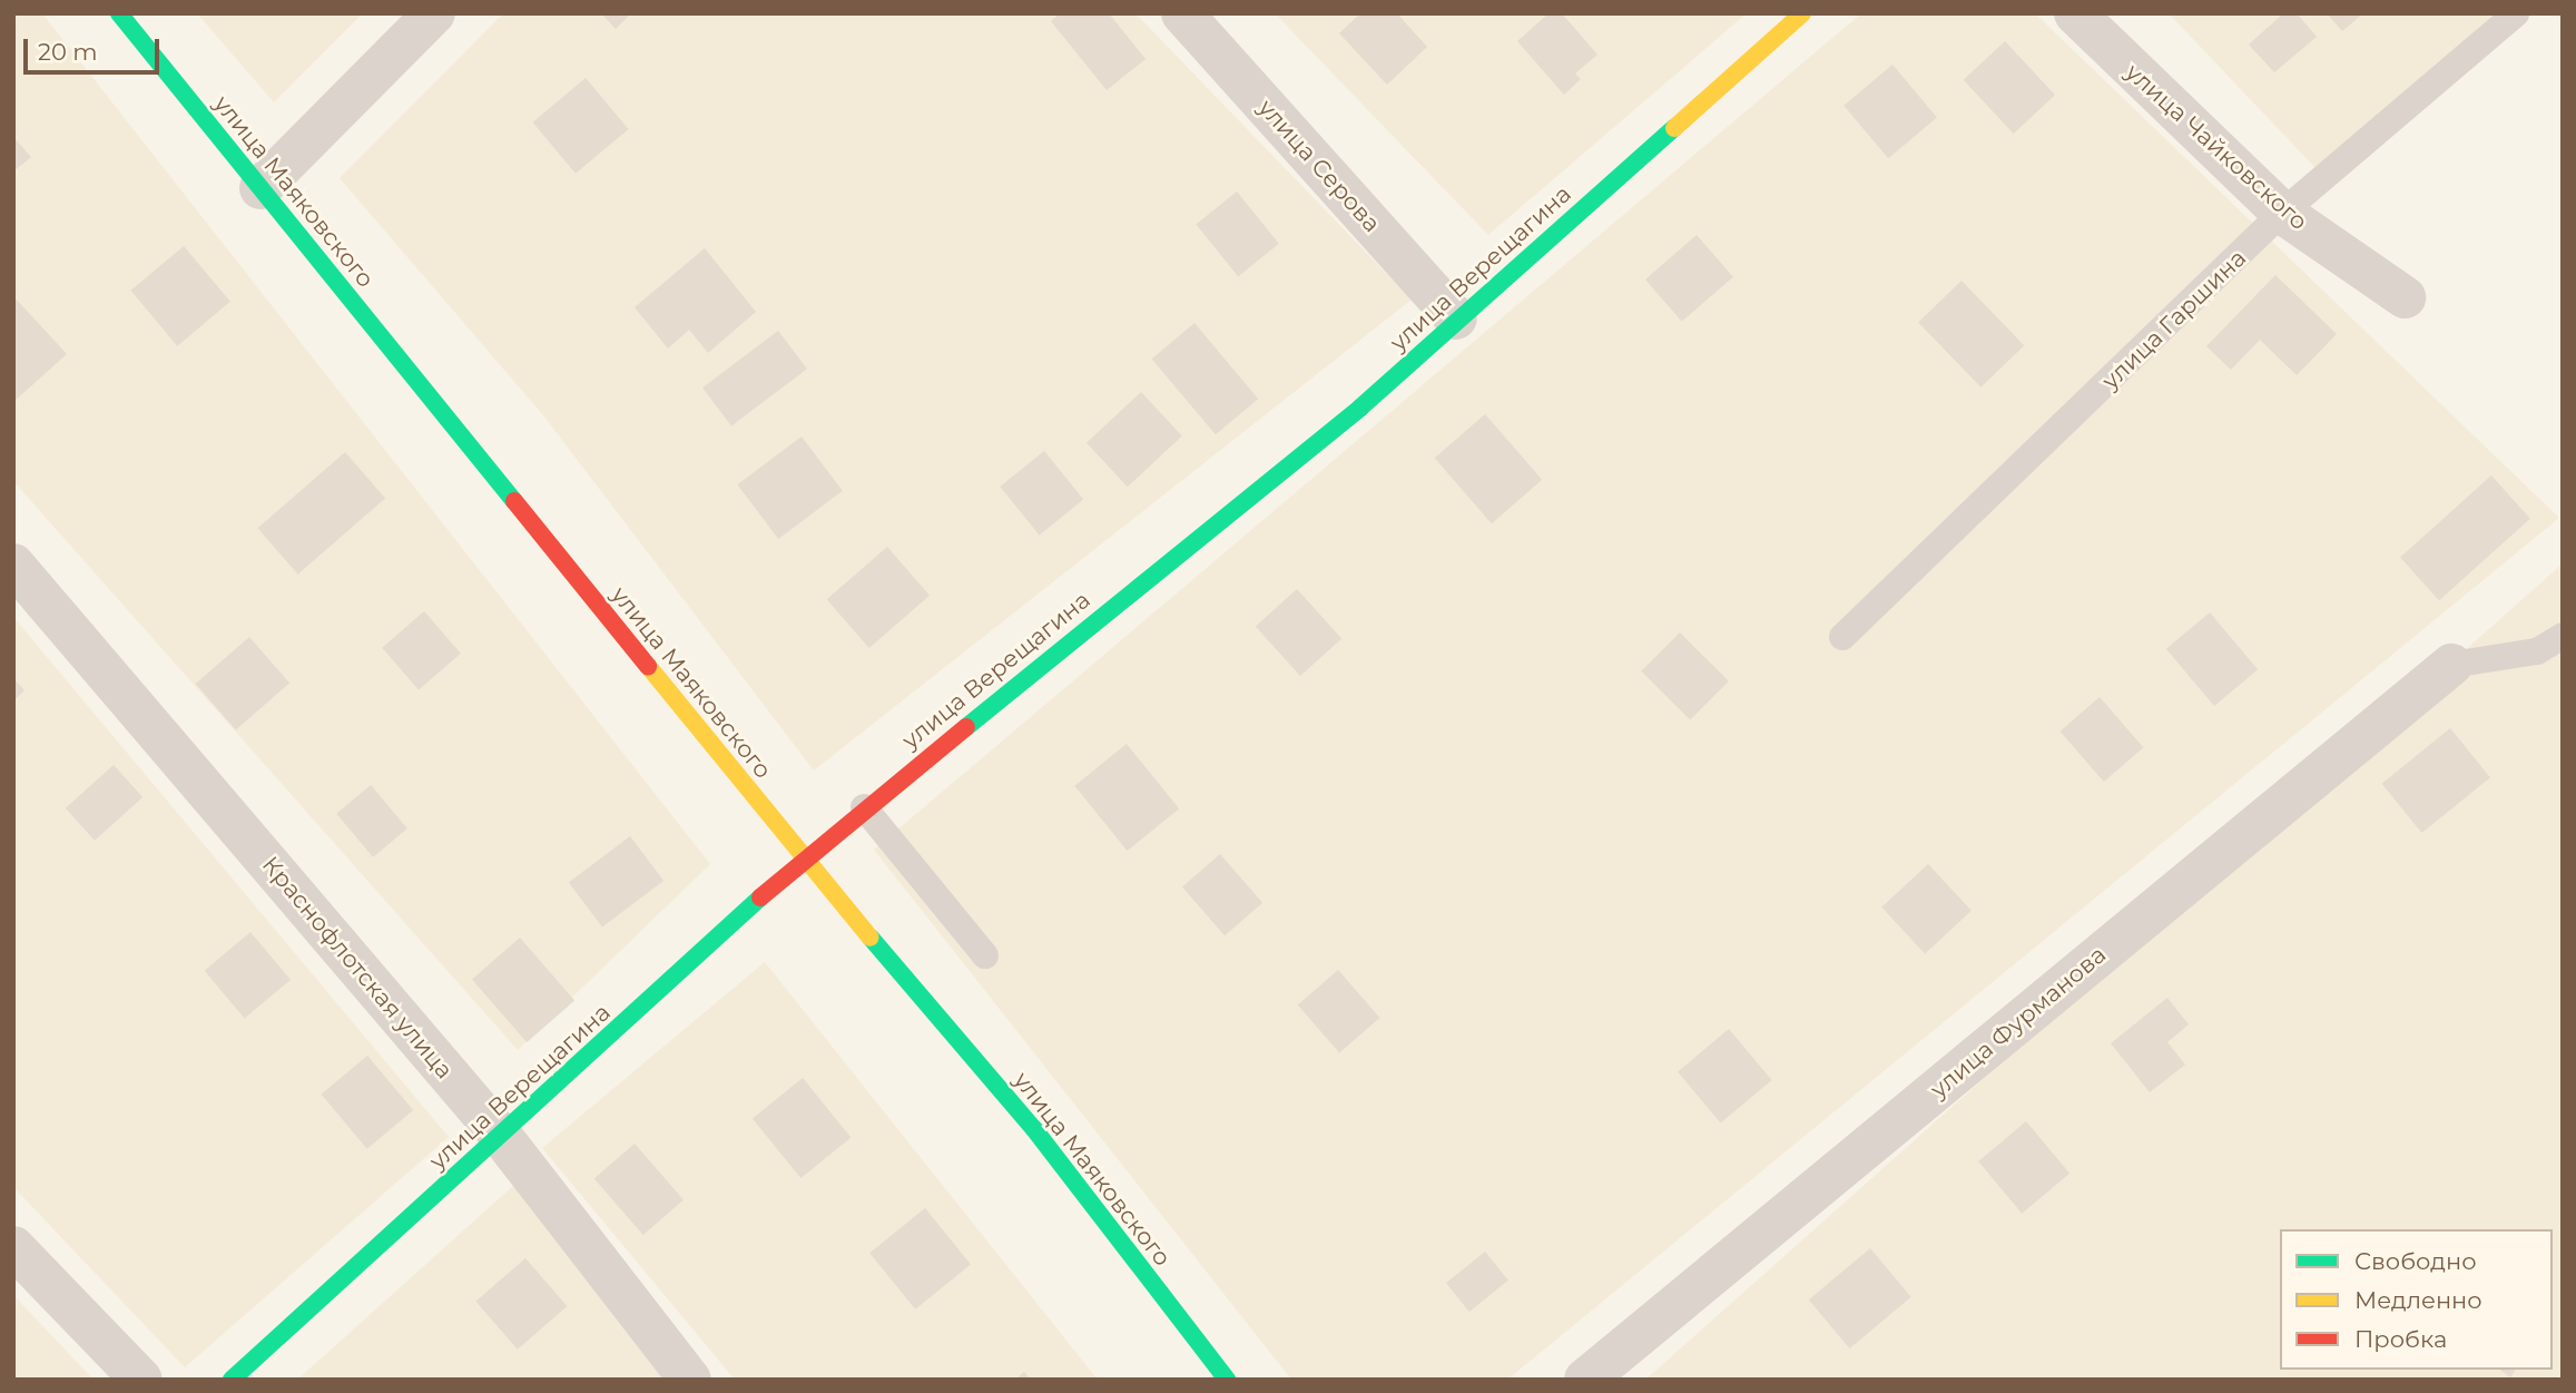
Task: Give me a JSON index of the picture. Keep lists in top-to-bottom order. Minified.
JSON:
{"streets":{"street":["улица Чайковского","улица Серова","улица Маяковского","улица Верещагина","Краснофлотская улица","улица Фурманова"],"lane":["улица Гаршина"]},"crossings":[["улица Чайковского","улица Гаршина"],["улица Серова","улица Верещагина"],["улица Маяковского","улица Верещагина"],["улица Верещагина","Краснофлотская улица"]],"legend":["Свободно","Медленно","Пробка"],"scale_bar":"20 m"}
